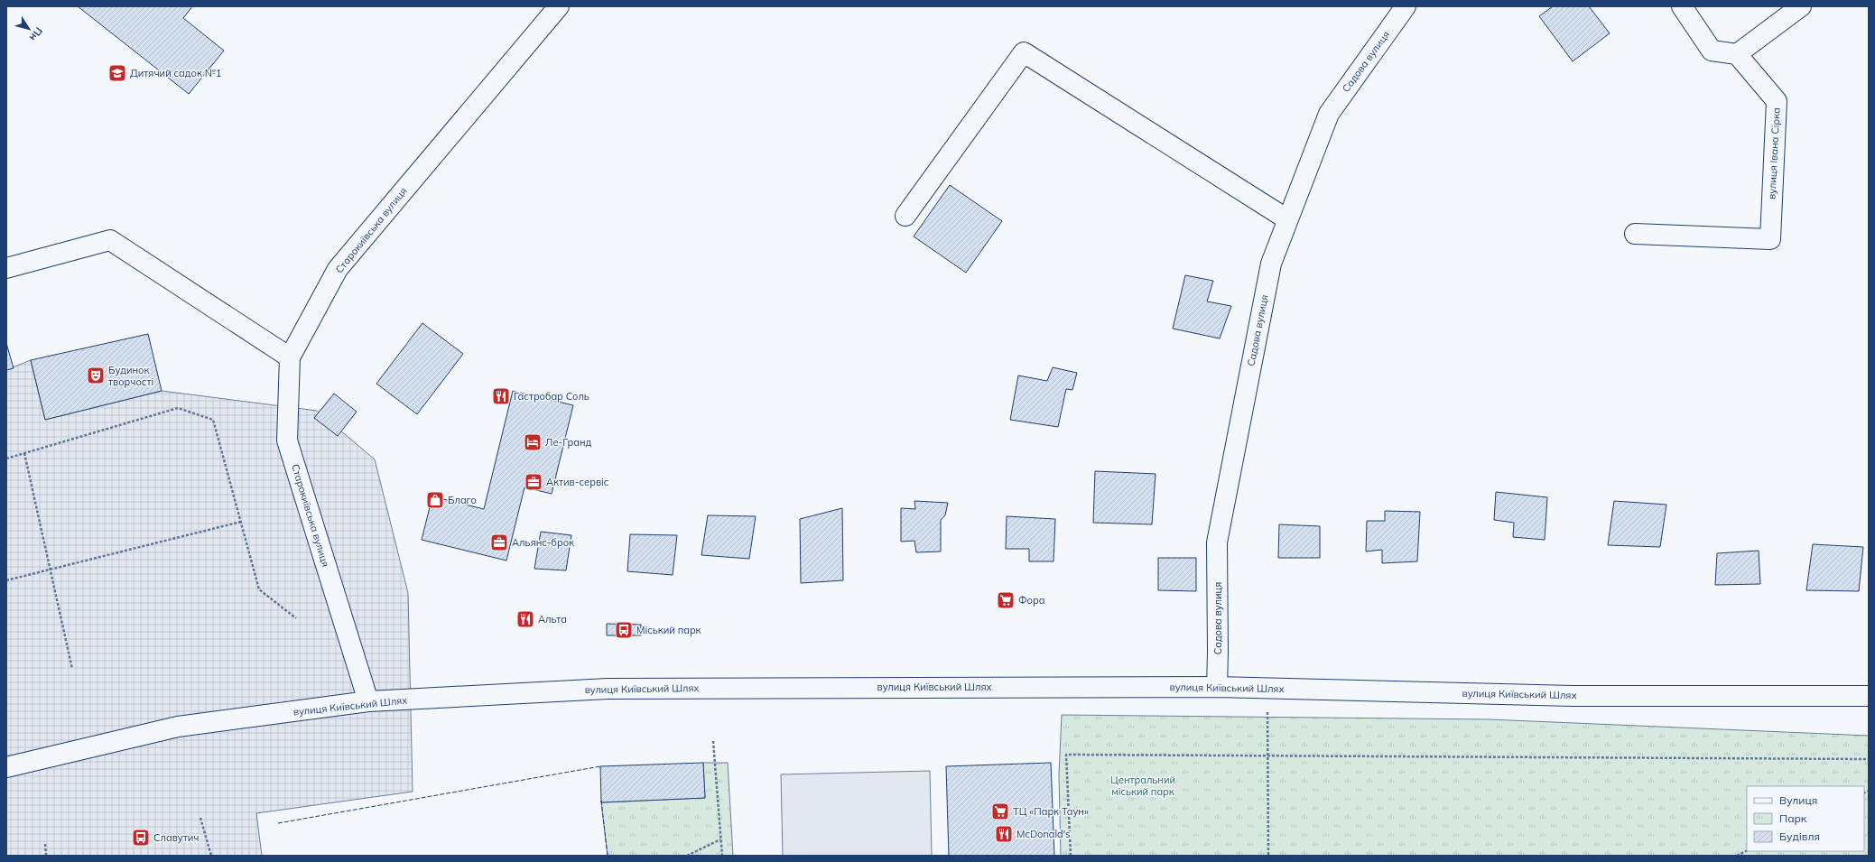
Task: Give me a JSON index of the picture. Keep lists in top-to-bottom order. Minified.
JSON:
{"streets":{"main road":["Садова вулиця","вулиця Івана Сірка","Старокиївська вулиця","вулиця Київський Шлях"]},"crossings":[["Садова вулиця","вулиця Київський Шлях"],["Старокиївська вулиця","вулиця Київський Шлях"]],"parks":["Центральний міський парк"],"places":{"school or university":["Дитячий садок №1"],"theatre":["Будинок творчості"],"restaurant":["Гастробар Соль","Альта","McDonald's"],"hotel":["Ле-Гранд"],"office":["Актив-сервіс","Альянс-брок"],"shop":["Благо"],"supermarket":["Фора","ТЦ «Парк Таун»"],"bus stop":["Міський парк","Славутич"]},"legend":["Вулиця","Парк","Будівля"],"north":"bottom right"}
